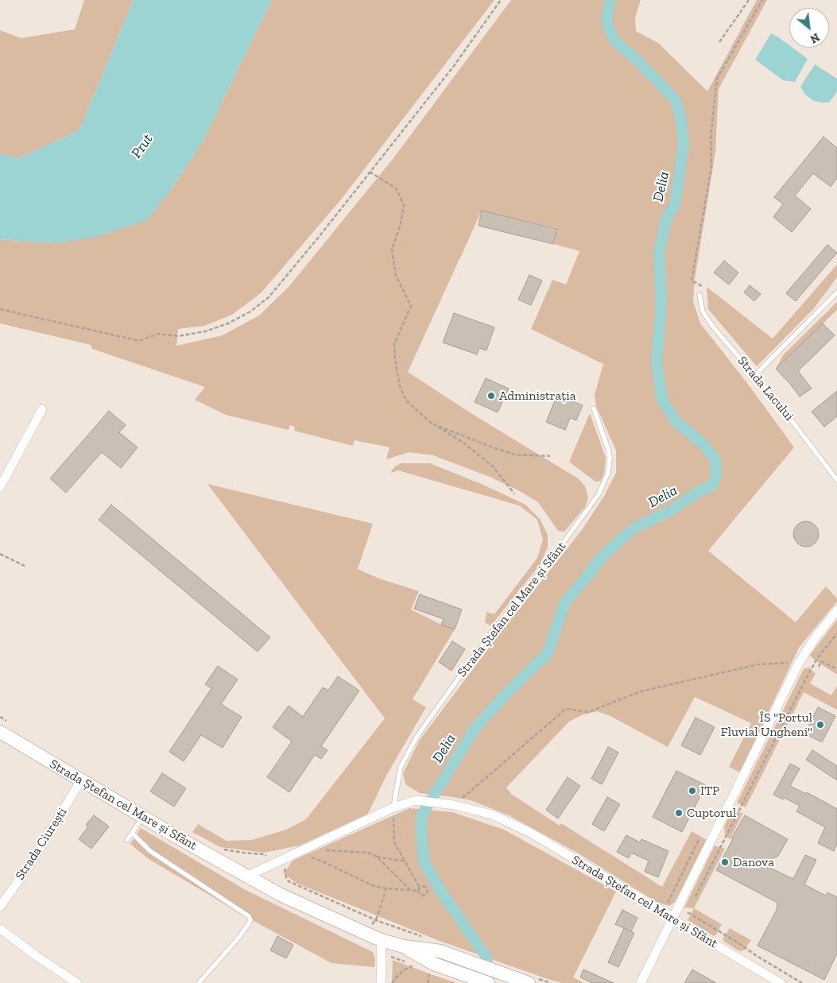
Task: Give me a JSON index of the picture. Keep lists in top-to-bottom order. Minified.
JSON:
{"streets":{"main road":["Strada Ștefan cel Mare și Sfânt"],"street":["Strada Ciurești"],"lane":["Strada Lacului"]},"crossings":[["Strada Ștefan cel Mare și Sfânt","Strada Ciurești"]],"water":["Prut","Delia"],"places":["Administrația","ÎS \"Portul Fluvial Ungheni\"","ITP","Cuptorul","Danova"],"north":"bottom right"}
